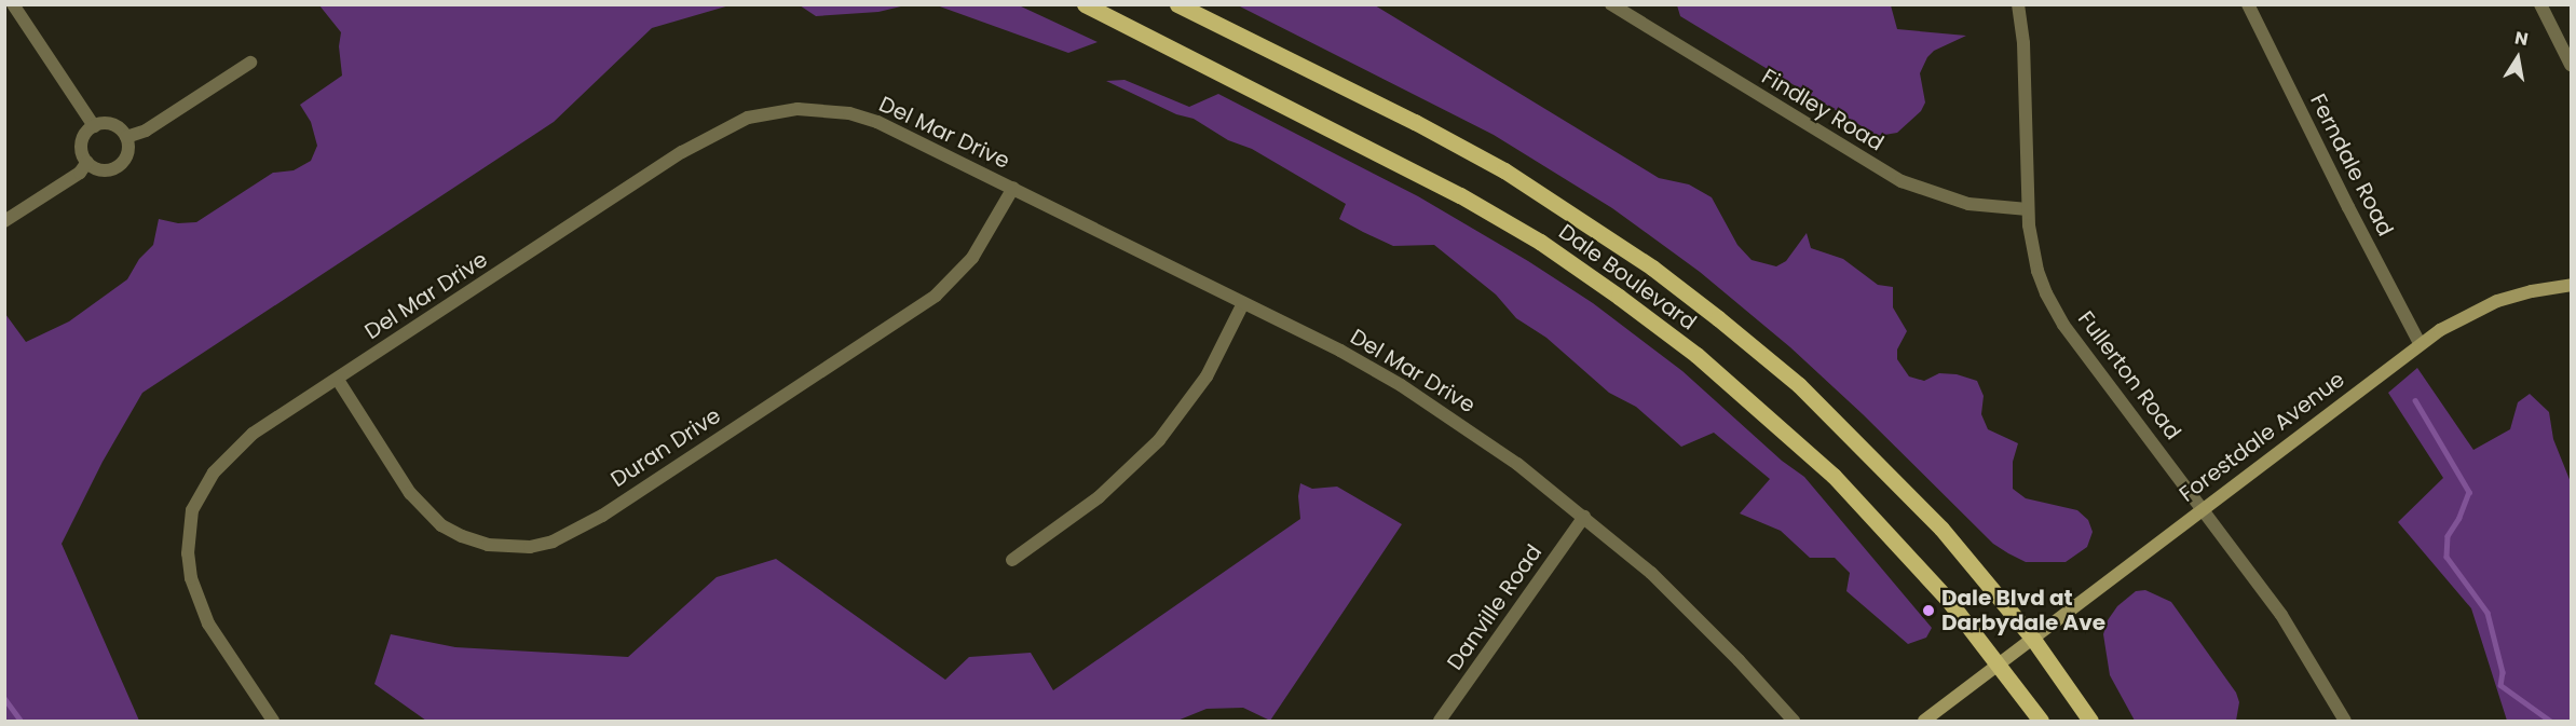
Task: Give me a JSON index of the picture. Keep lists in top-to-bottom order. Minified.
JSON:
{"streets":{"main road":["Dale Boulevard"],"street":["Findley Road","Del Mar Drive","Ferndale Road","Fullerton Road","Forestdale Avenue","Duran Drive","Danville Road"]},"crossings":[["Findley Road","Fullerton Road"],["Del Mar Drive","Duran Drive"],["Del Mar Drive","Danville Road"],["Ferndale Road","Forestdale Avenue"],["Dale Boulevard","Forestdale Avenue"],["Fullerton Road","Forestdale Avenue"]],"places":["Dale Blvd at Darbydale Ave"],"north":"top"}
